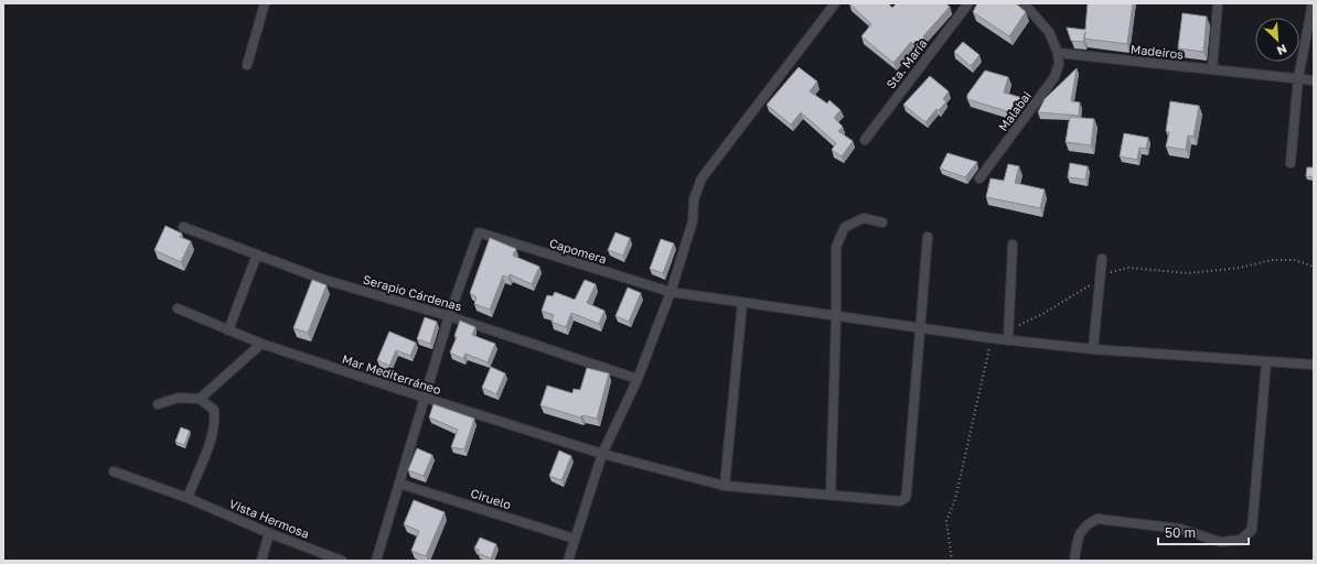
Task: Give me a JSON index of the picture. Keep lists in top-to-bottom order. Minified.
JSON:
{"streets":{"street":["Madeiros","Sta. María","Malabai","Capomera","Serapio Cárdenas","Mar Mediterráneo","Ciruelo","Vista Hermosa"]},"crossings":[["Madeiros","Malabai"],["Capomera","Serapio Cárdenas"],["Capomera","Mar Mediterráneo"]],"scale_bar":"50 m","north":"bottom right"}
